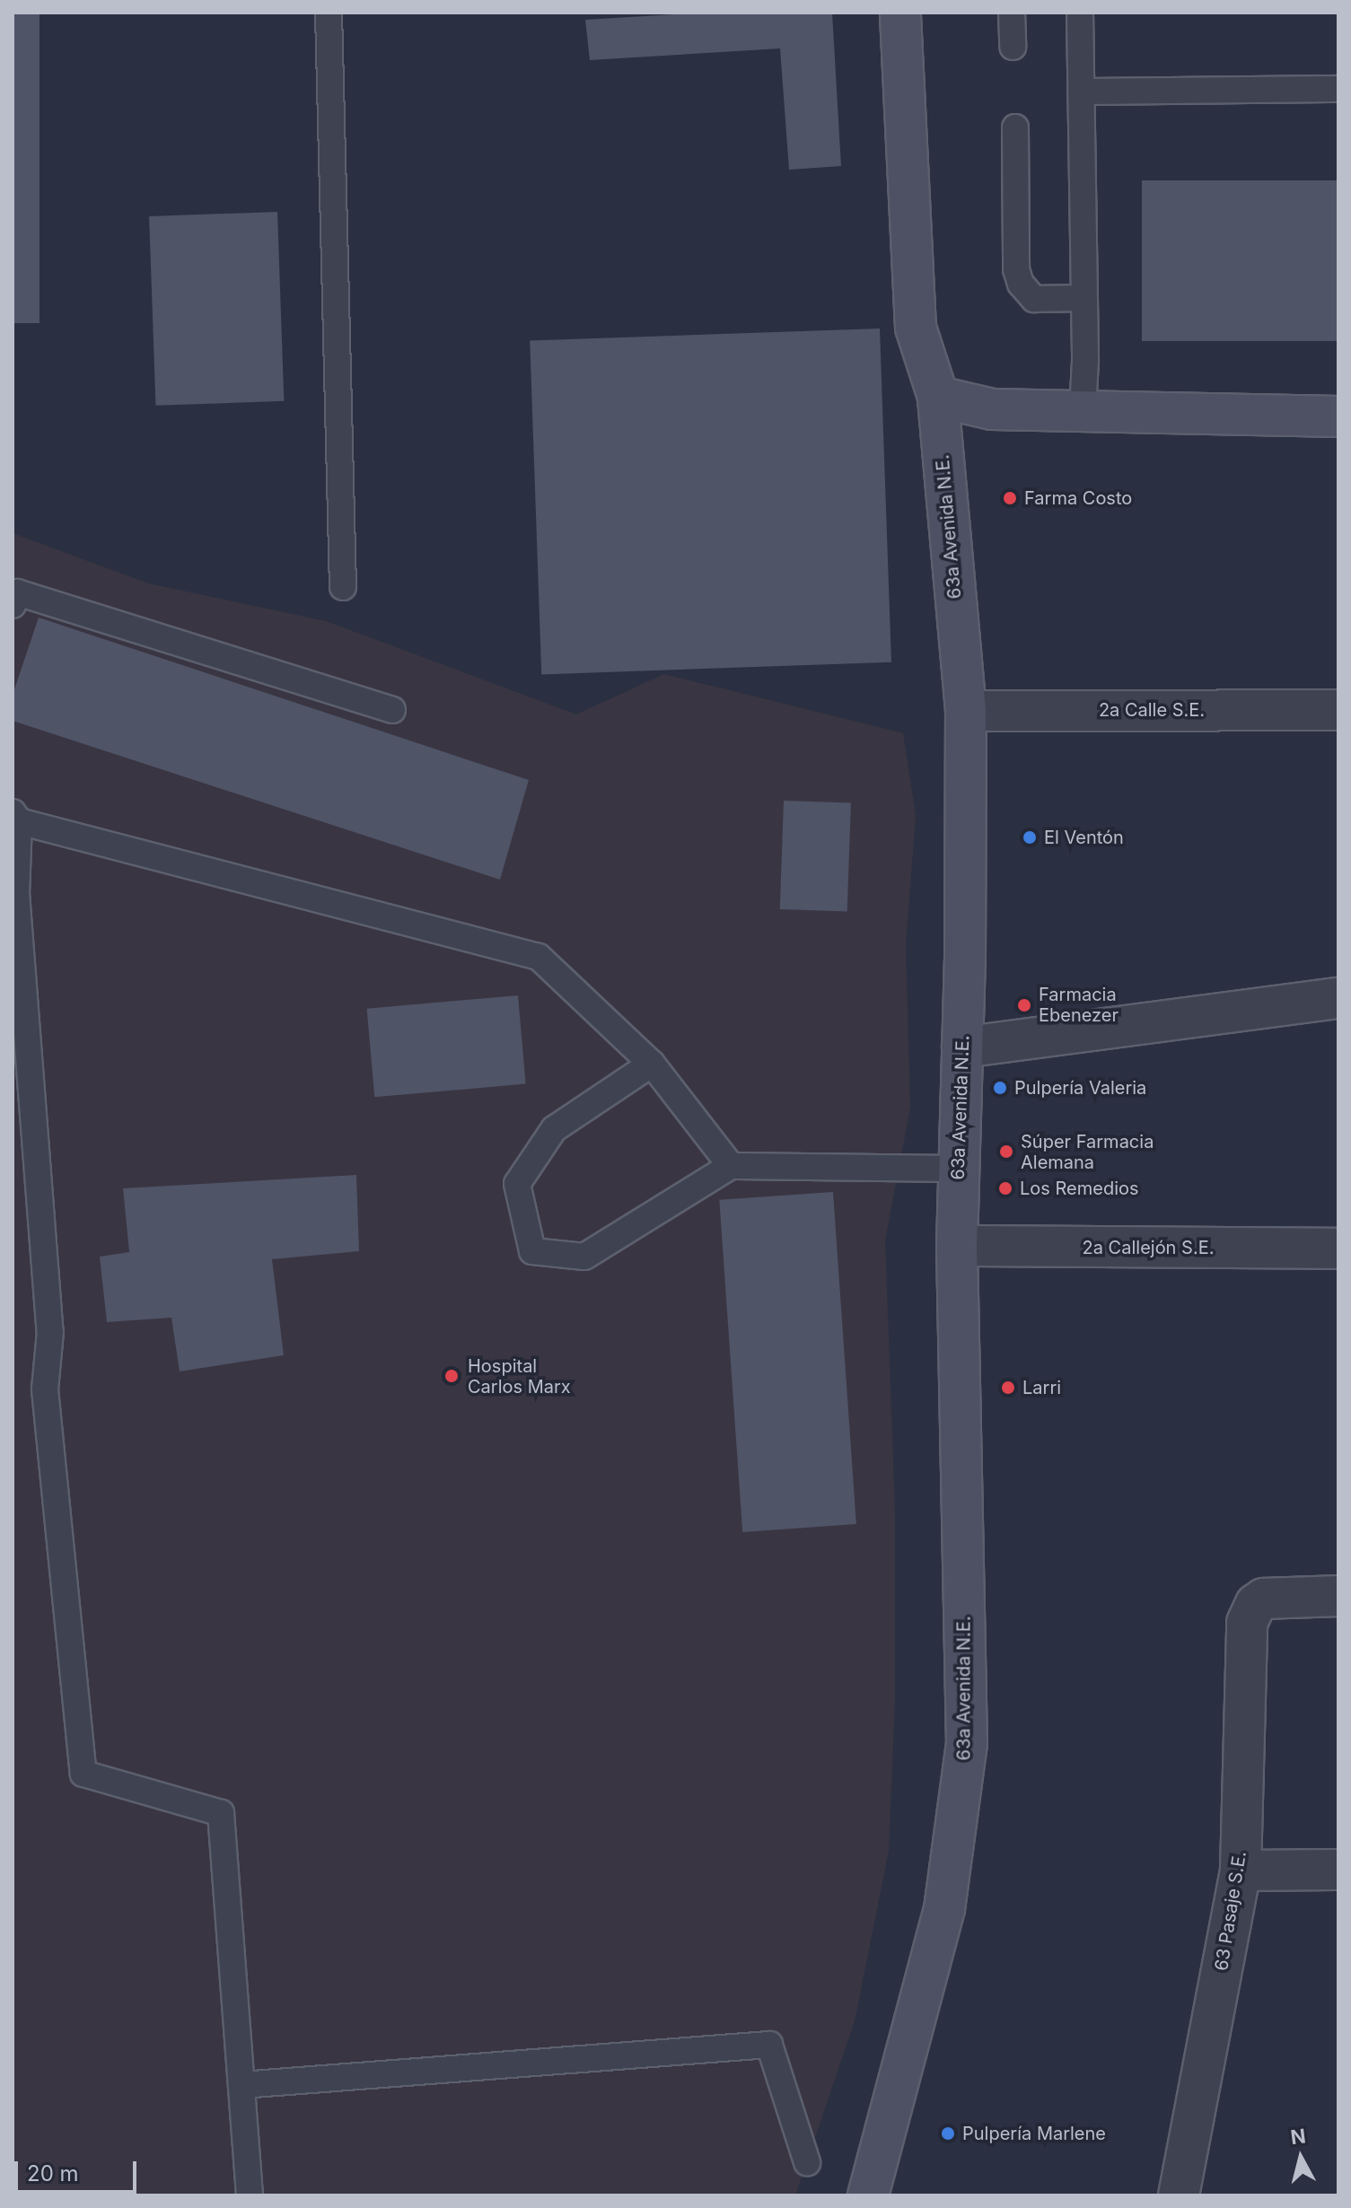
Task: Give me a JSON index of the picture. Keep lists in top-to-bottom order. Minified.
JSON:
{"streets":{"street":["63a Avenida N.E.","2a Calle S.E.","2a Callejón S.E.","63 Pasaje S.E."]},"crossings":[["63a Avenida N.E.","2a Calle S.E."],["63a Avenida N.E.","2a Callejón S.E."]],"places":["Farma Costo","El Ventón","Farmacia Ebenezer","Pulpería Valeria","Súper Farmacia Alemana","Los Remedios","Hospital Carlos Marx","Larri","Pulpería Marlene"],"scale_bar":"20 m","north":"top"}
